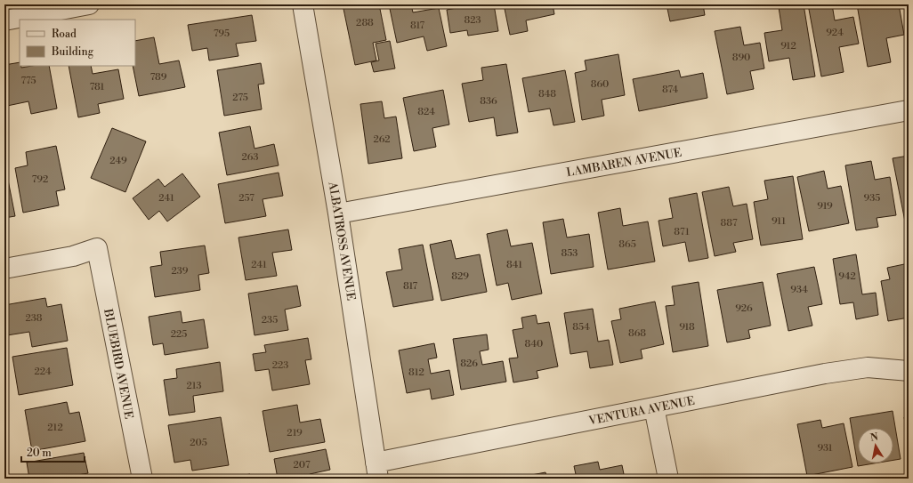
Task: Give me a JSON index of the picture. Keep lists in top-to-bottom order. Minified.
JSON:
{"streets":{"street":["LAMBAREN AVENUE","ALBATROSS AVENUE","BLUEBIRD AVENUE","VENTURA AVENUE"]},"crossings":[["LAMBAREN AVENUE","ALBATROSS AVENUE"],["ALBATROSS AVENUE","VENTURA AVENUE"]],"house_numbers":["823","288","817","924","795","912","890","789","775","860","781","874","848","275","836","824","262","263","249","792","241","257","935","919","911","887","871","865","853","241","841","239","829","942","817","934","926","238","235","854","918","868","225","840","826","223","224","812","213","212","219","205","931","207"],"legend":["Road","Building"],"scale_bar":"20 m","north":"top"}
